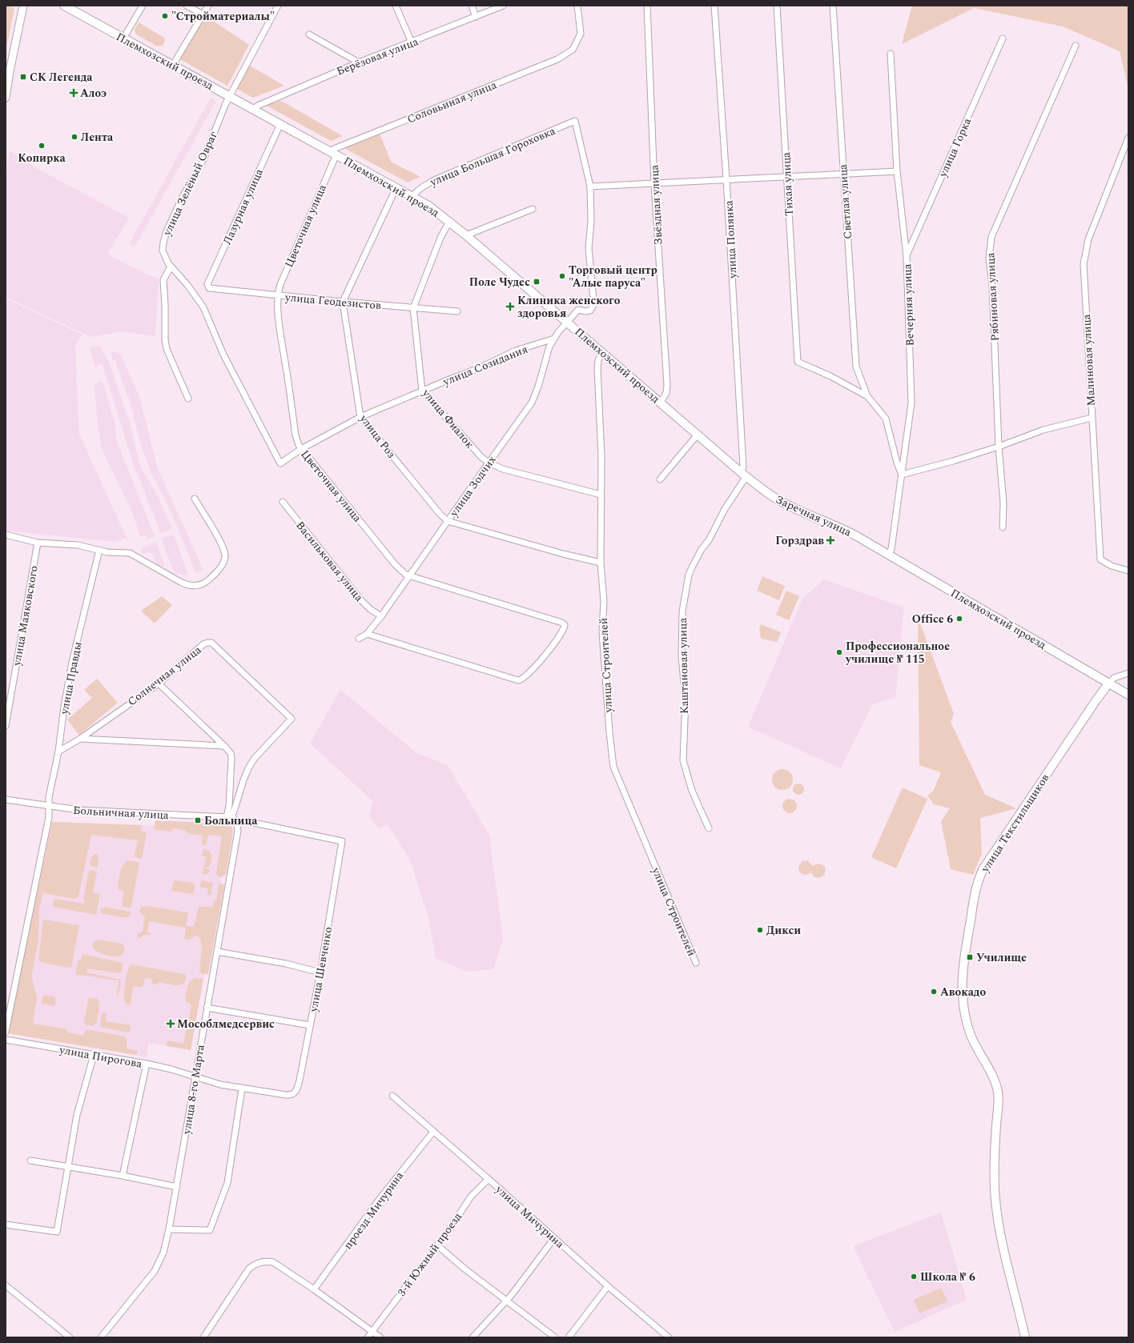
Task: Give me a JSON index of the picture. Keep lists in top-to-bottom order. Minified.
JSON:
{"streets":{"main road":["Племхозский проезд","Заречная улица","улица Текстильщиков"],"street":["Берёзовая улица","Соловьиная улица","улица Горка","улица Большая Гороховка","улица Зелёный Овраг","Тихая улица","Светлая улица","Звёздная улица","Лазурная улица","Цветочная улица","улица Полянка","Рябиновая улица","улица Геодезистов","Вечерняя улица","Малиновая улица","улица Созидания","улица Фиалок","улица Роз","улица Зодчих","Васильковая улица","улица Маяковского","улица Строителей","Каштановая улица","Солнечная улица","улица Правды","Больничная улица","улица Шевченко","улица Пирогова","улица 8-го Марта","проезд Мичурина","улица Мичурина","3-й Южный проезд"]},"crossings":[["Берёзовая улица","Племхозский проезд"],["Племхозский проезд","Соловьиная улица"],["Племхозский проезд","улица Большая Гороховка"],["Племхозский проезд","улица Зелёный Овраг"],["Племхозский проезд","Звёздная улица"],["Племхозский проезд","Лазурная улица"],["Племхозский проезд","Цветочная улица"],["Племхозский проезд","улица Полянка"],["Племхозский проезд","Вечерняя улица"],["Племхозский проезд","улица Фиалок"],["Племхозский проезд","улица Зодчих"],["Племхозский проезд","Заречная улица"],["Племхозский проезд","улица Строителей"],["Племхозский проезд","Каштановая улица"],["Племхозский проезд","улица Текстильщиков"],["Соловьиная улица","Цветочная улица"],["улица Горка","Вечерняя улица"],["улица Большая Гороховка","улица Зодчих"],["улица Зелёный Овраг","улица Созидания"],["Тихая улица","Светлая улица"],["Лазурная улица","улица Геодезистов"],["Цветочная улица","улица Геодезистов"],["Цветочная улица","улица Созидания"],["Цветочная улица","улица Зодчих"],["улица Полянка","Заречная улица"],["улица Полянка","Каштановая улица"],["улица Геодезистов","улица Фиалок"],["улица Геодезистов","улица Роз"],["Вечерняя улица","Заречная улица"],["улица Созидания","улица Фиалок"],["улица Созидания","улица Роз"],["улица Созидания","улица Зодчих"],["улица Фиалок","улица Зодчих"],["улица Фиалок","улица Строителей"],["улица Роз","улица Зодчих"],["улица Роз","улица Строителей"],["улица Зодчих","Васильковая улица"],["Заречная улица","Каштановая улица"],["Солнечная улица","улица Правды"],["Солнечная улица","Больничная улица"],["Солнечная улица","улица 8-го Марта"],["улица Правды","Больничная улица"],["Больничная улица","улица Шевченко"],["Больничная улица","улица 8-го Марта"],["улица Шевченко","улица Пирогова"],["улица Пирогова","улица 8-го Марта"],["проезд Мичурина","улица Мичурина"],["улица Мичурина","3-й Южный проезд"]],"places":{"other":["\"Стройматериалы\"","Лента","Копирка","Торговый центр \"Алые паруса\"","Office 6","Профессиональное училище № 115","Дикси","Авокадо","Школа № 6"],"transit":["СК Легенда","Поле Чудес","Больница","Училище"],"health":["Алоэ","Клиника женского здоровья","Горздрав","Мособлмедсервис"]}}
